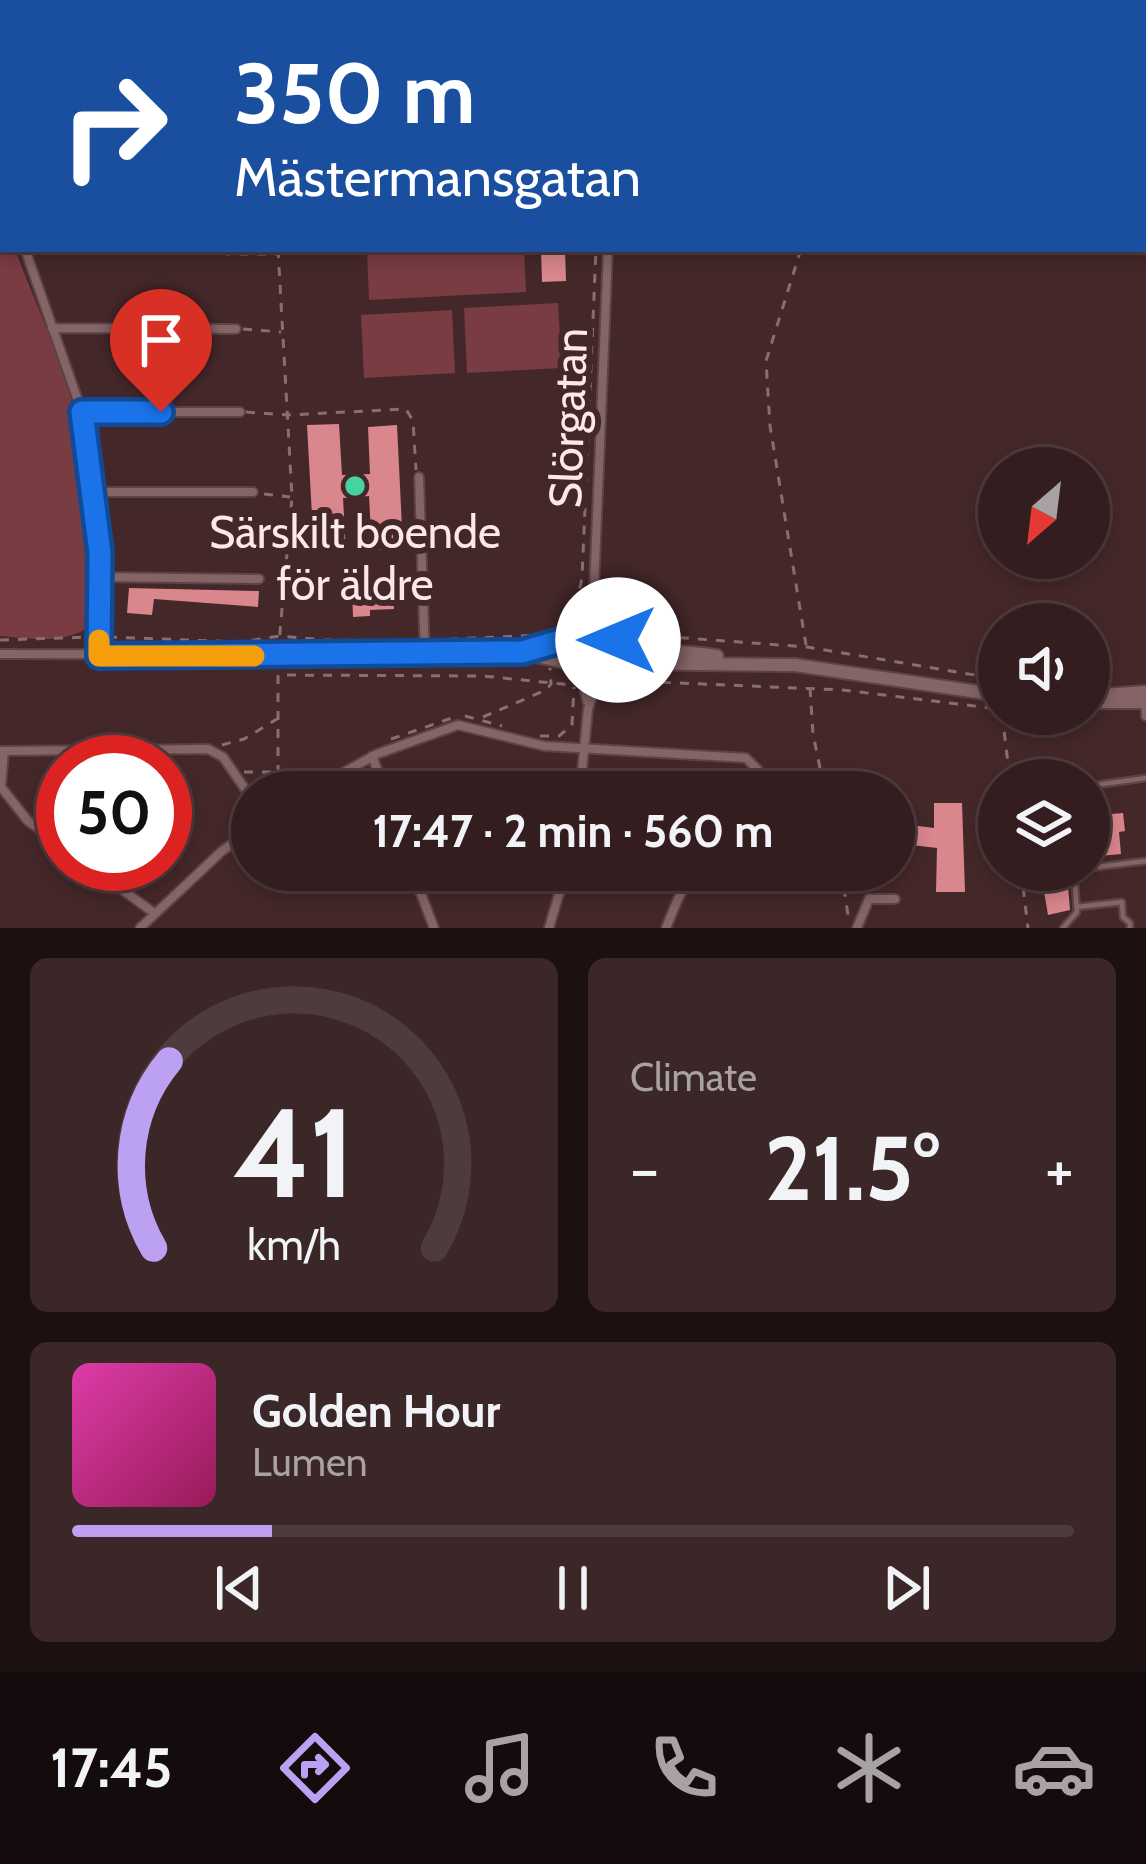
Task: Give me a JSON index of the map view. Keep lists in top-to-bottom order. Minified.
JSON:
{"streets":{"street":["Slörgatan"]},"places":["Särskilt boende för äldre"],"north":"bottom left","page":{"turn":["350 m","Mästermansgatan"],"limit":"50","trip":"17:47 · 2 min · 560 m","tile":"Climate","heat":["−","21.5°","+"],"song":["Golden Hour","Lumen"],"tabs":"17:45","gauge":["41","km/h"]}}
